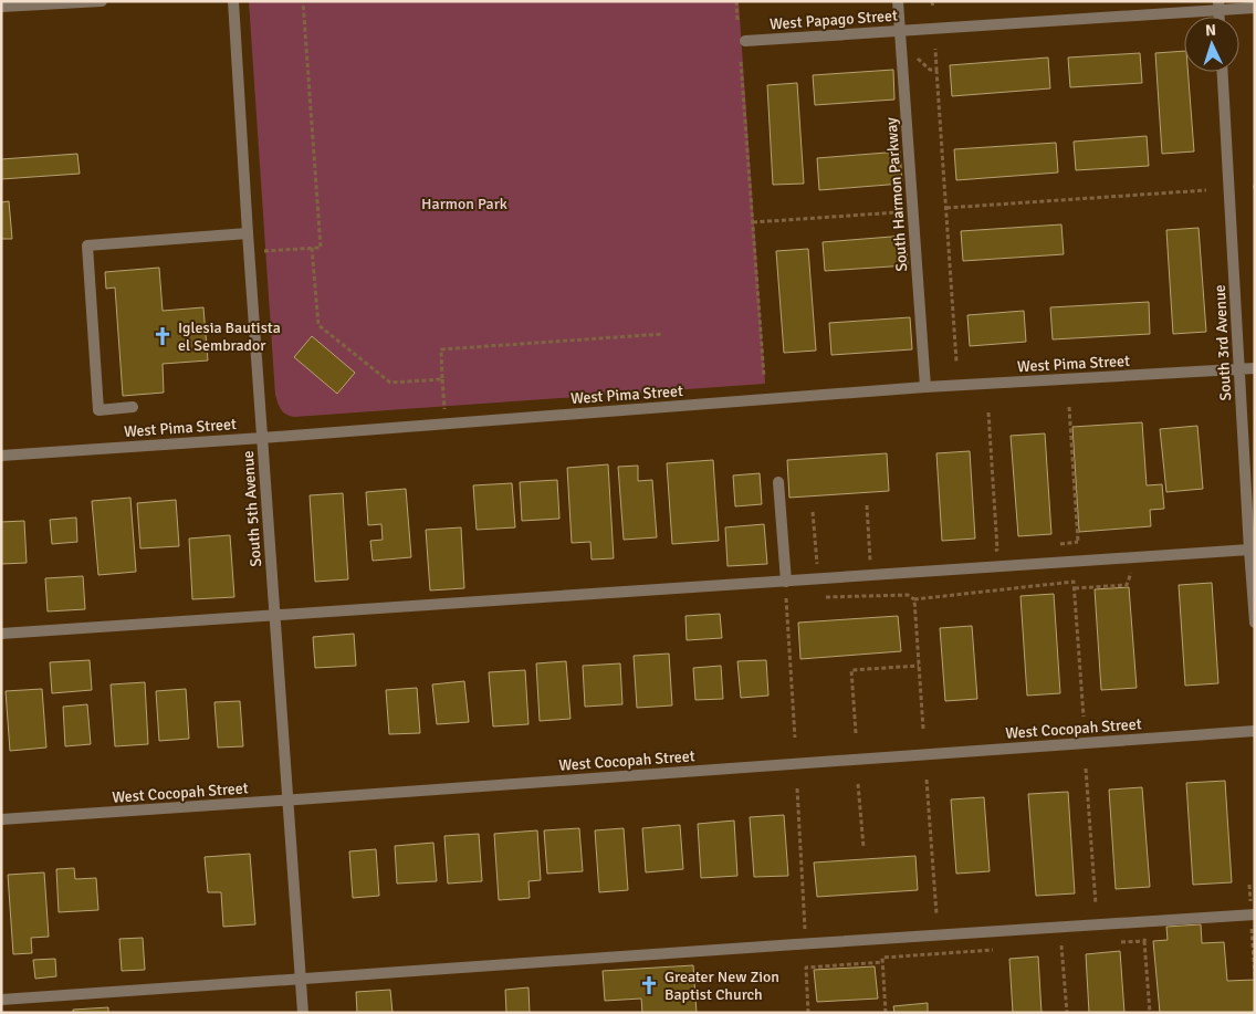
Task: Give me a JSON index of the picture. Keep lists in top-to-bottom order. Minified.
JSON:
{"streets":{"street":["West Papago Street","South Harmon Parkway","South 3rd Avenue","West Pima Street","South 5th Avenue","West Cocopah Street"]},"crossings":[["West Papago Street","South Harmon Parkway"],["South Harmon Parkway","West Pima Street"],["South 3rd Avenue","West Pima Street"],["West Pima Street","South 5th Avenue"],["South 5th Avenue","West Cocopah Street"]],"parks":["Harmon Park"],"places":{"church":["Iglesia Bautista el Sembrador","Greater New Zion Baptist Church"]},"north":"top"}
